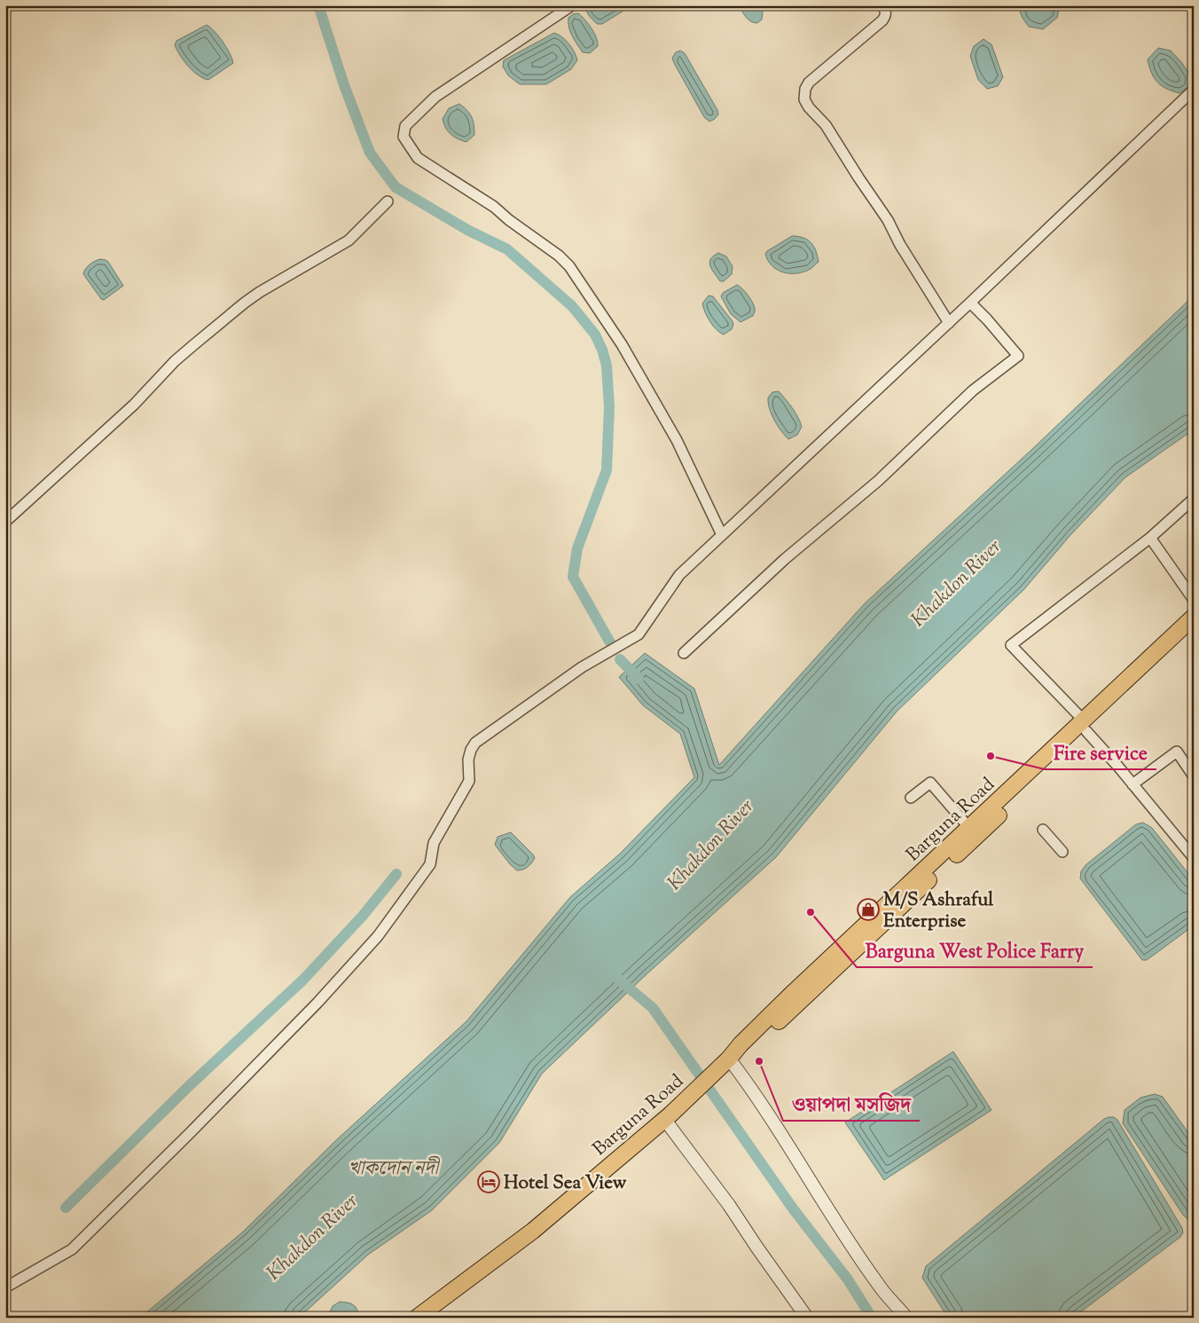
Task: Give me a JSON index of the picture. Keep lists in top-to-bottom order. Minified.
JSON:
{"streets":{"main road":["Barguna Road"]},"water":["Khakdon River","খাকদোন নদী"],"places":{"other":["Fire service","Barguna West Police Farry","ওয়াপদা মসজিদ"],"shop":["M/S Ashraful Enterprise"],"hotel":["Hotel Sea View"]}}
